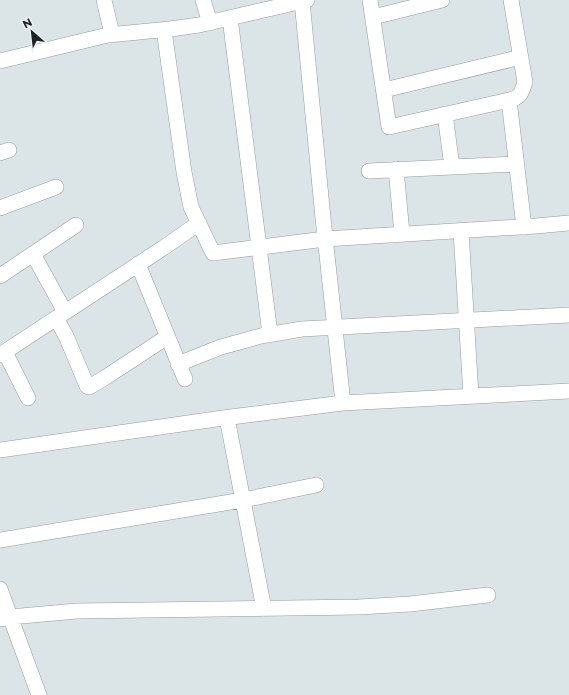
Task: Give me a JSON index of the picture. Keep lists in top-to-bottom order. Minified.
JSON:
{"north":"top left"}
